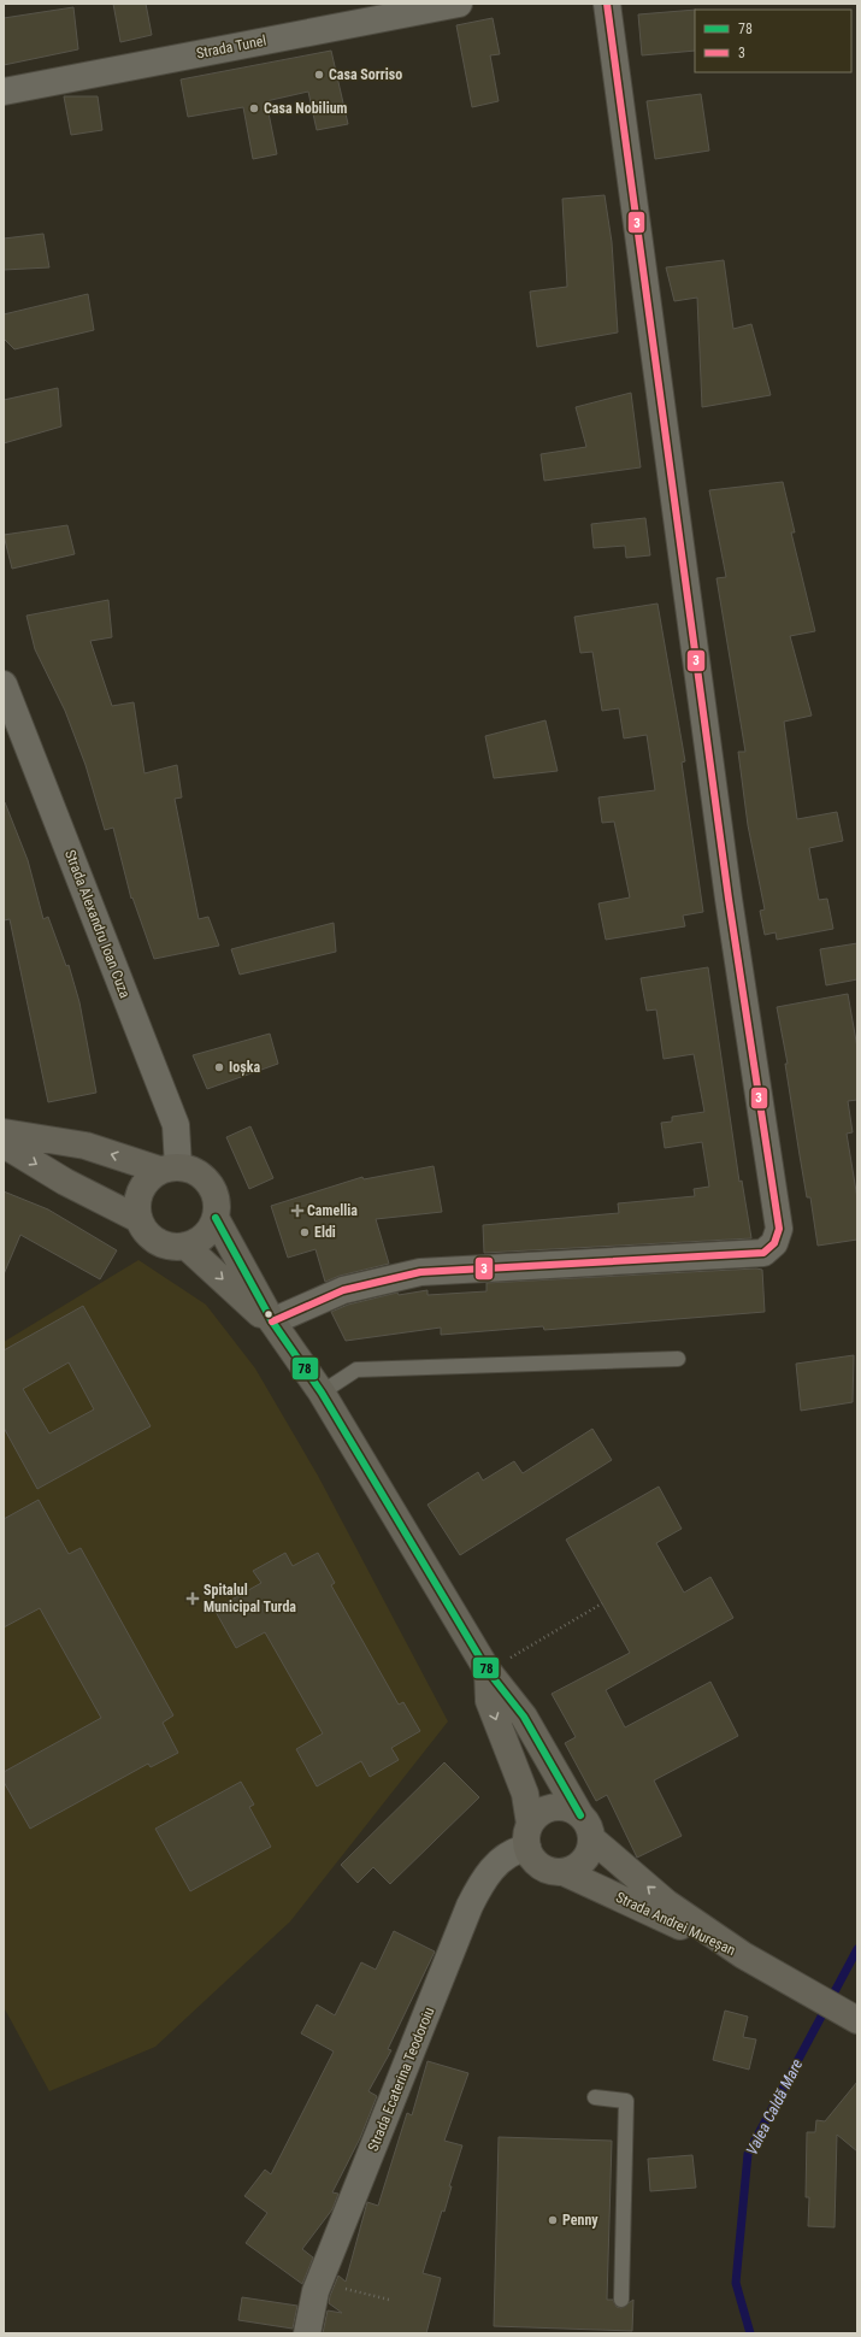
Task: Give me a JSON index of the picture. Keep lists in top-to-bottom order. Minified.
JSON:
{"streets":{"main road":["Strada Andrei Mureșan"],"street":["Strada Tunel","Strada Alexandru Ioan Cuza","Strada Ecaterina Teodoroiu"]},"crossings":[["Strada Alexandru Ioan Cuza","Strada Andrei Mureșan"],["Strada Andrei Mureșan","Strada Ecaterina Teodoroiu"]],"water":["Valea Caldă Mare"],"places":{"other":["Casa Sorriso","Casa Nobilium","Ioșka","Eldi","Penny"],"health":["Camellia","Spitalul Municipal Turda"]},"lines":["transit line 3","transit line 78"],"legend":["78","3"]}
